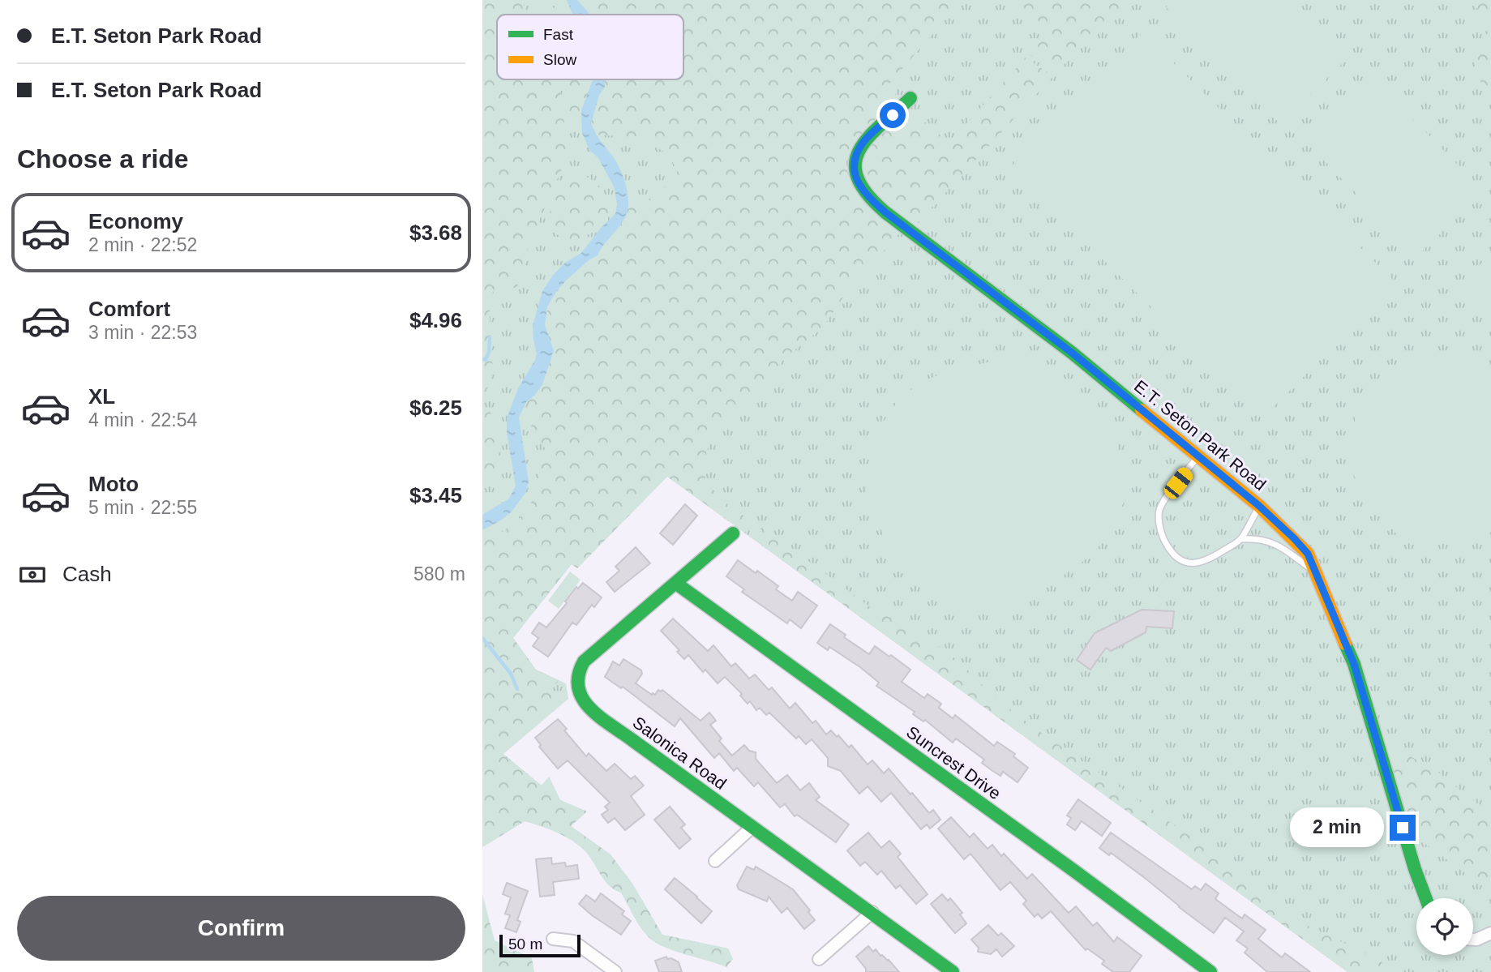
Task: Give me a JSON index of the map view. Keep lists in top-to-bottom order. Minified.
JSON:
{"streets":{"street":["E.T. Seton Park Road","Salonica Road","Suncrest Drive"]},"crossings":[["Salonica Road","Suncrest Drive"]],"legend":["Fast","Slow"],"scale_bar":"50 m","page":{"banner":["E.T. Seton Park Road","E.T. Seton Park Road"],"heading":"Choose a ride","list":[{"name":"Economy","note":"2 min · 22:52","value":"$3.68"},{"name":"Comfort","note":"3 min · 22:53","value":"$4.96"},{"name":"XL","note":"4 min · 22:54","value":"$6.25"},{"name":"Moto","note":"5 min · 22:55","value":"$3.45"}],"pay":["Cash","580 m"],"bubble":"2 min","buttons":"Confirm","scale":"50 m"}}
